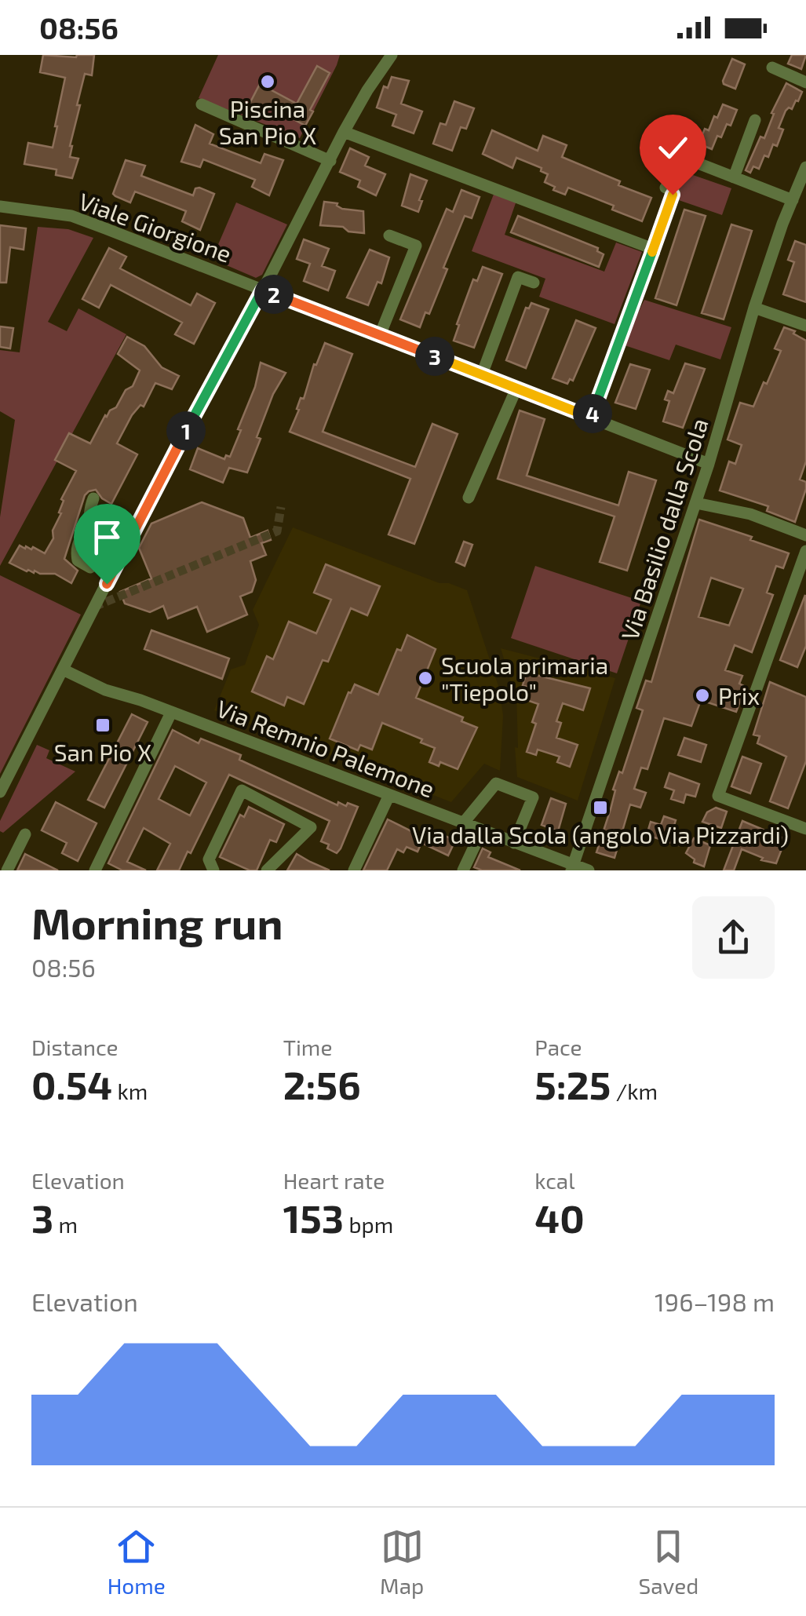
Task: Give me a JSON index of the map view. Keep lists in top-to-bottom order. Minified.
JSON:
{"streets":{"street":["Viale Giorgione","Via Basilio dalla Scola","Via Remnio Palemone"]},"crossings":[["Viale Giorgione","Via Basilio dalla Scola"],["Via Basilio dalla Scola","Via Remnio Palemone"]],"places":{"other":["Piscina San Pio X","Scuola primaria \"Tiepolo\"","Prix"],"transit":["San Pio X","Via dalla Scola (angolo Via Pizzardi)"]},"page":{"status":"08:56","pins":["2","3","4","1"],"heading":["Morning run","08:56"],"stats":[["Distance","0.54 km"],["Time","2:56"],["Pace","5:25 /km"],["Elevation","3 m"],["Heart rate","153 bpm"],["kcal","40"]],"chart":["Elevation","196–198 m"],"tabs":["Home","Map","Saved"]}}
